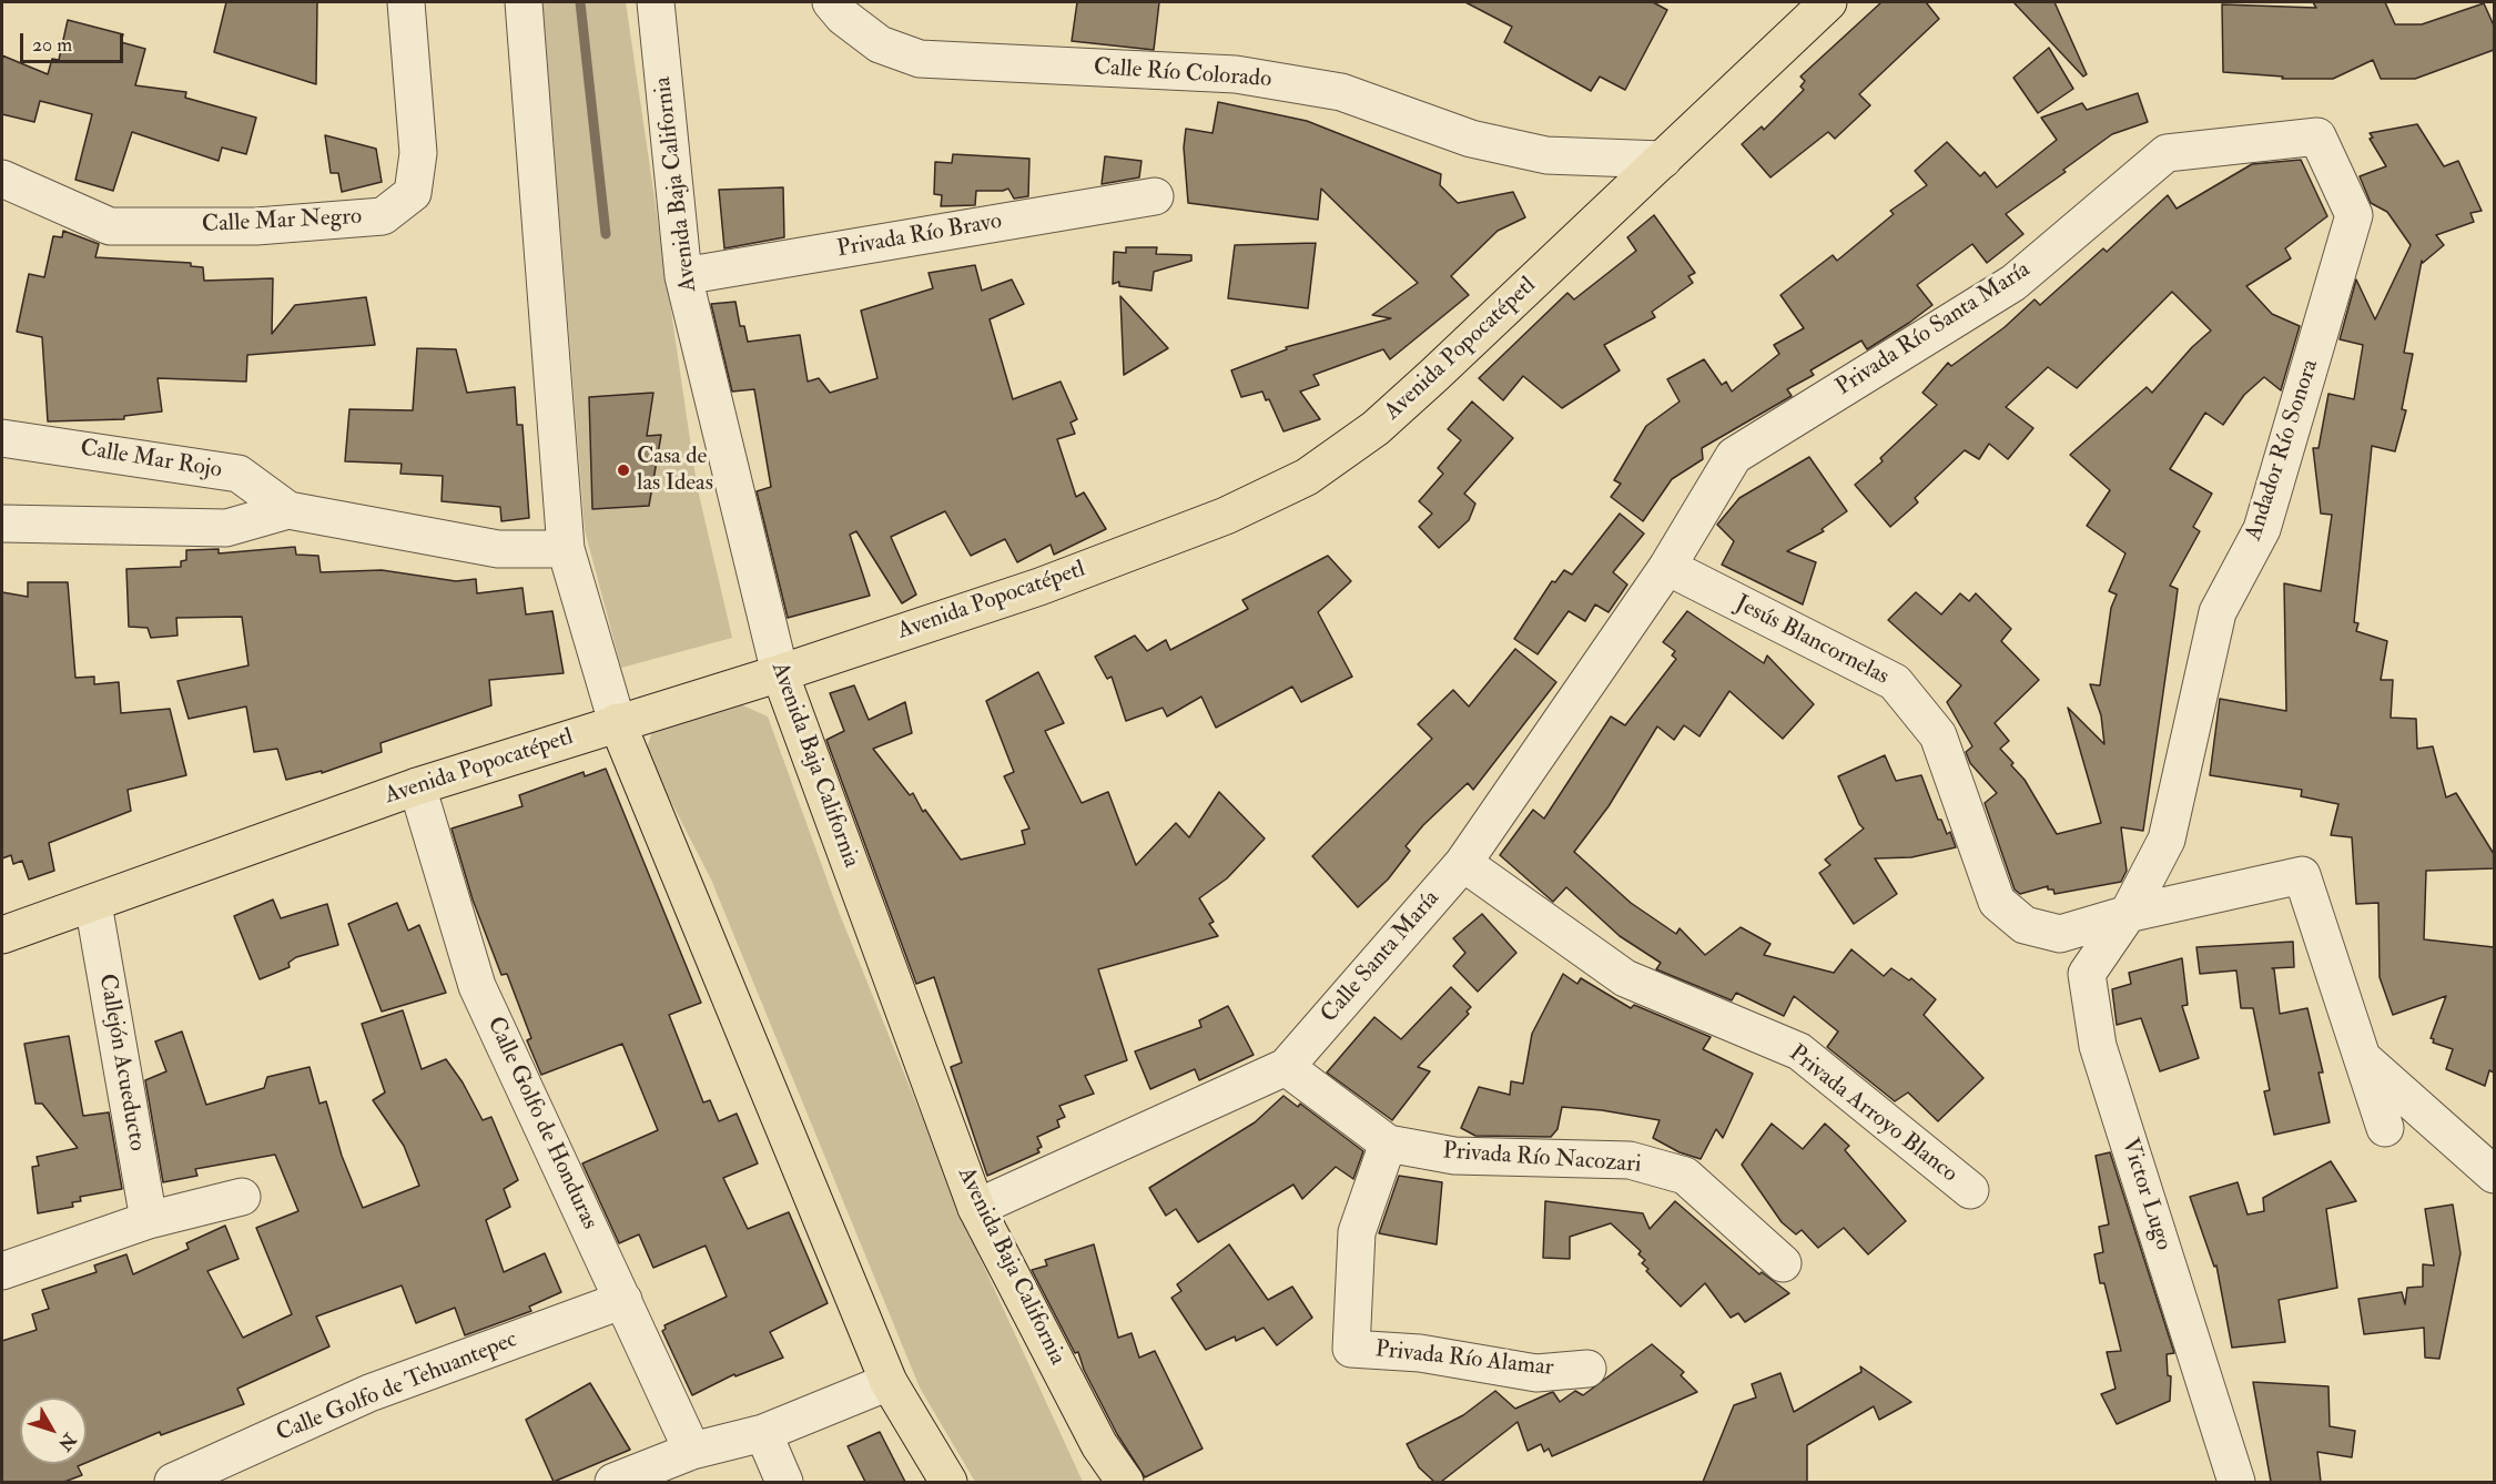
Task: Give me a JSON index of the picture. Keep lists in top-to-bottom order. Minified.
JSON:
{"streets":{"main road":["Avenida Baja California","Avenida Popocatépetl"],"street":["Calle Río Colorado","Calle Mar Negro","Privada Río Bravo","Privada Río Santa María","Andador Río Sonora","Calle Mar Rojo","Jesús Blancornelas","Calle Santa María","Callejón Acueducto","Privada Arroyo Blanco","Calle Golfo de Honduras","Privada Río Nacozari","Victor Lugo","Privada Río Alamar","Calle Golfo de Tehuantepec"]},"crossings":[["Calle Río Colorado","Avenida Popocatépetl"],["Avenida Baja California","Privada Río Bravo"],["Avenida Baja California","Avenida Popocatépetl"],["Avenida Baja California","Calle Santa María"],["Privada Río Santa María","Andador Río Sonora"],["Privada Río Santa María","Jesús Blancornelas"],["Privada Río Santa María","Calle Santa María"],["Avenida Popocatépetl","Callejón Acueducto"],["Avenida Popocatépetl","Calle Golfo de Honduras"],["Andador Río Sonora","Jesús Blancornelas"],["Andador Río Sonora","Victor Lugo"],["Jesús Blancornelas","Calle Santa María"],["Jesús Blancornelas","Victor Lugo"],["Calle Santa María","Privada Arroyo Blanco"],["Calle Golfo de Honduras","Calle Golfo de Tehuantepec"],["Privada Río Nacozari","Privada Río Alamar"]],"places":["Casa de las Ideas"],"scale_bar":"20 m","north":"bottom right"}
